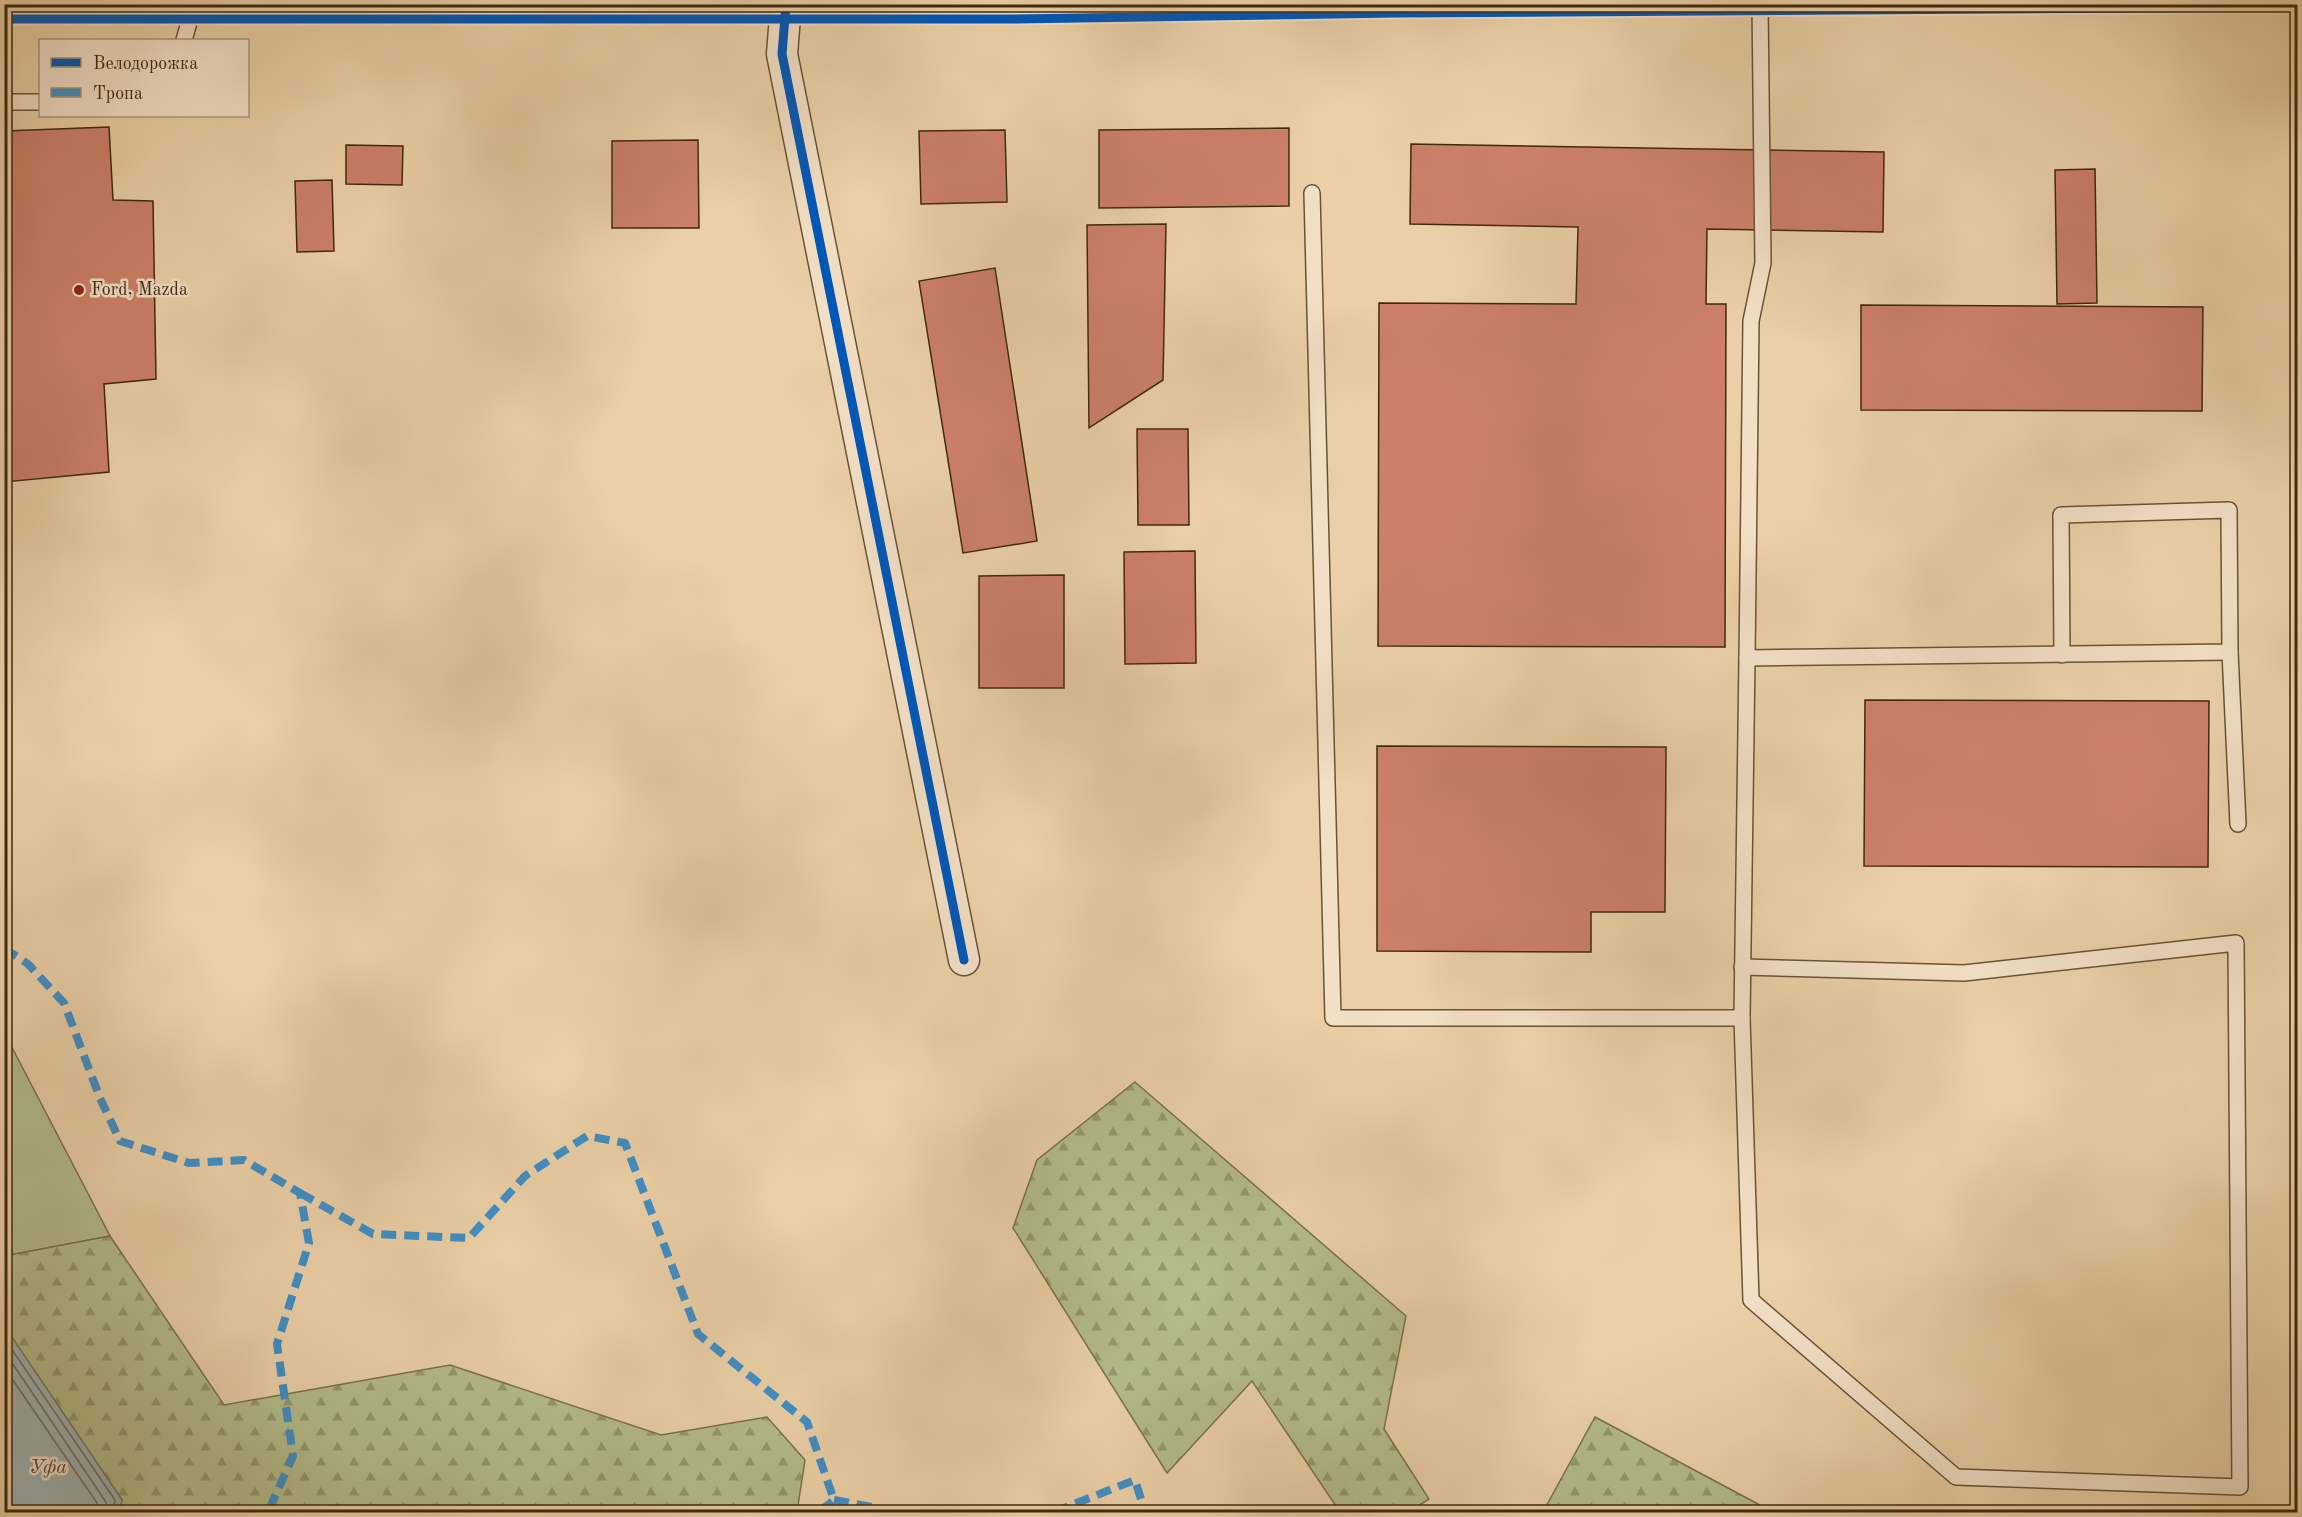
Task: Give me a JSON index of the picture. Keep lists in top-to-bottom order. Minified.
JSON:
{"water":["Уфа"],"places":["Ford, Mazda"],"legend":["Велодорожка","Тропа"]}
